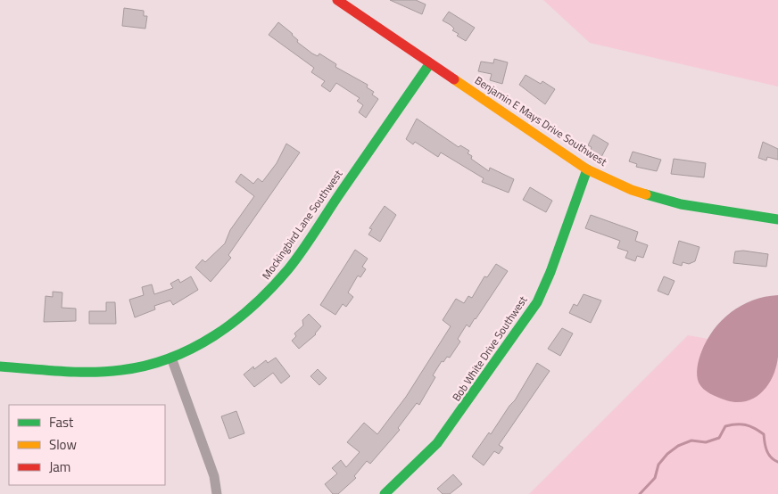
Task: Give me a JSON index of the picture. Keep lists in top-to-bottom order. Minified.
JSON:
{"streets":{"street":["Benjamin E Mays Drive Southwest","Mockingbird Lane Southwest","Bob White Drive Southwest"]},"crossings":[["Benjamin E Mays Drive Southwest","Mockingbird Lane Southwest"],["Benjamin E Mays Drive Southwest","Bob White Drive Southwest"]],"legend":["Fast","Slow","Jam"]}
